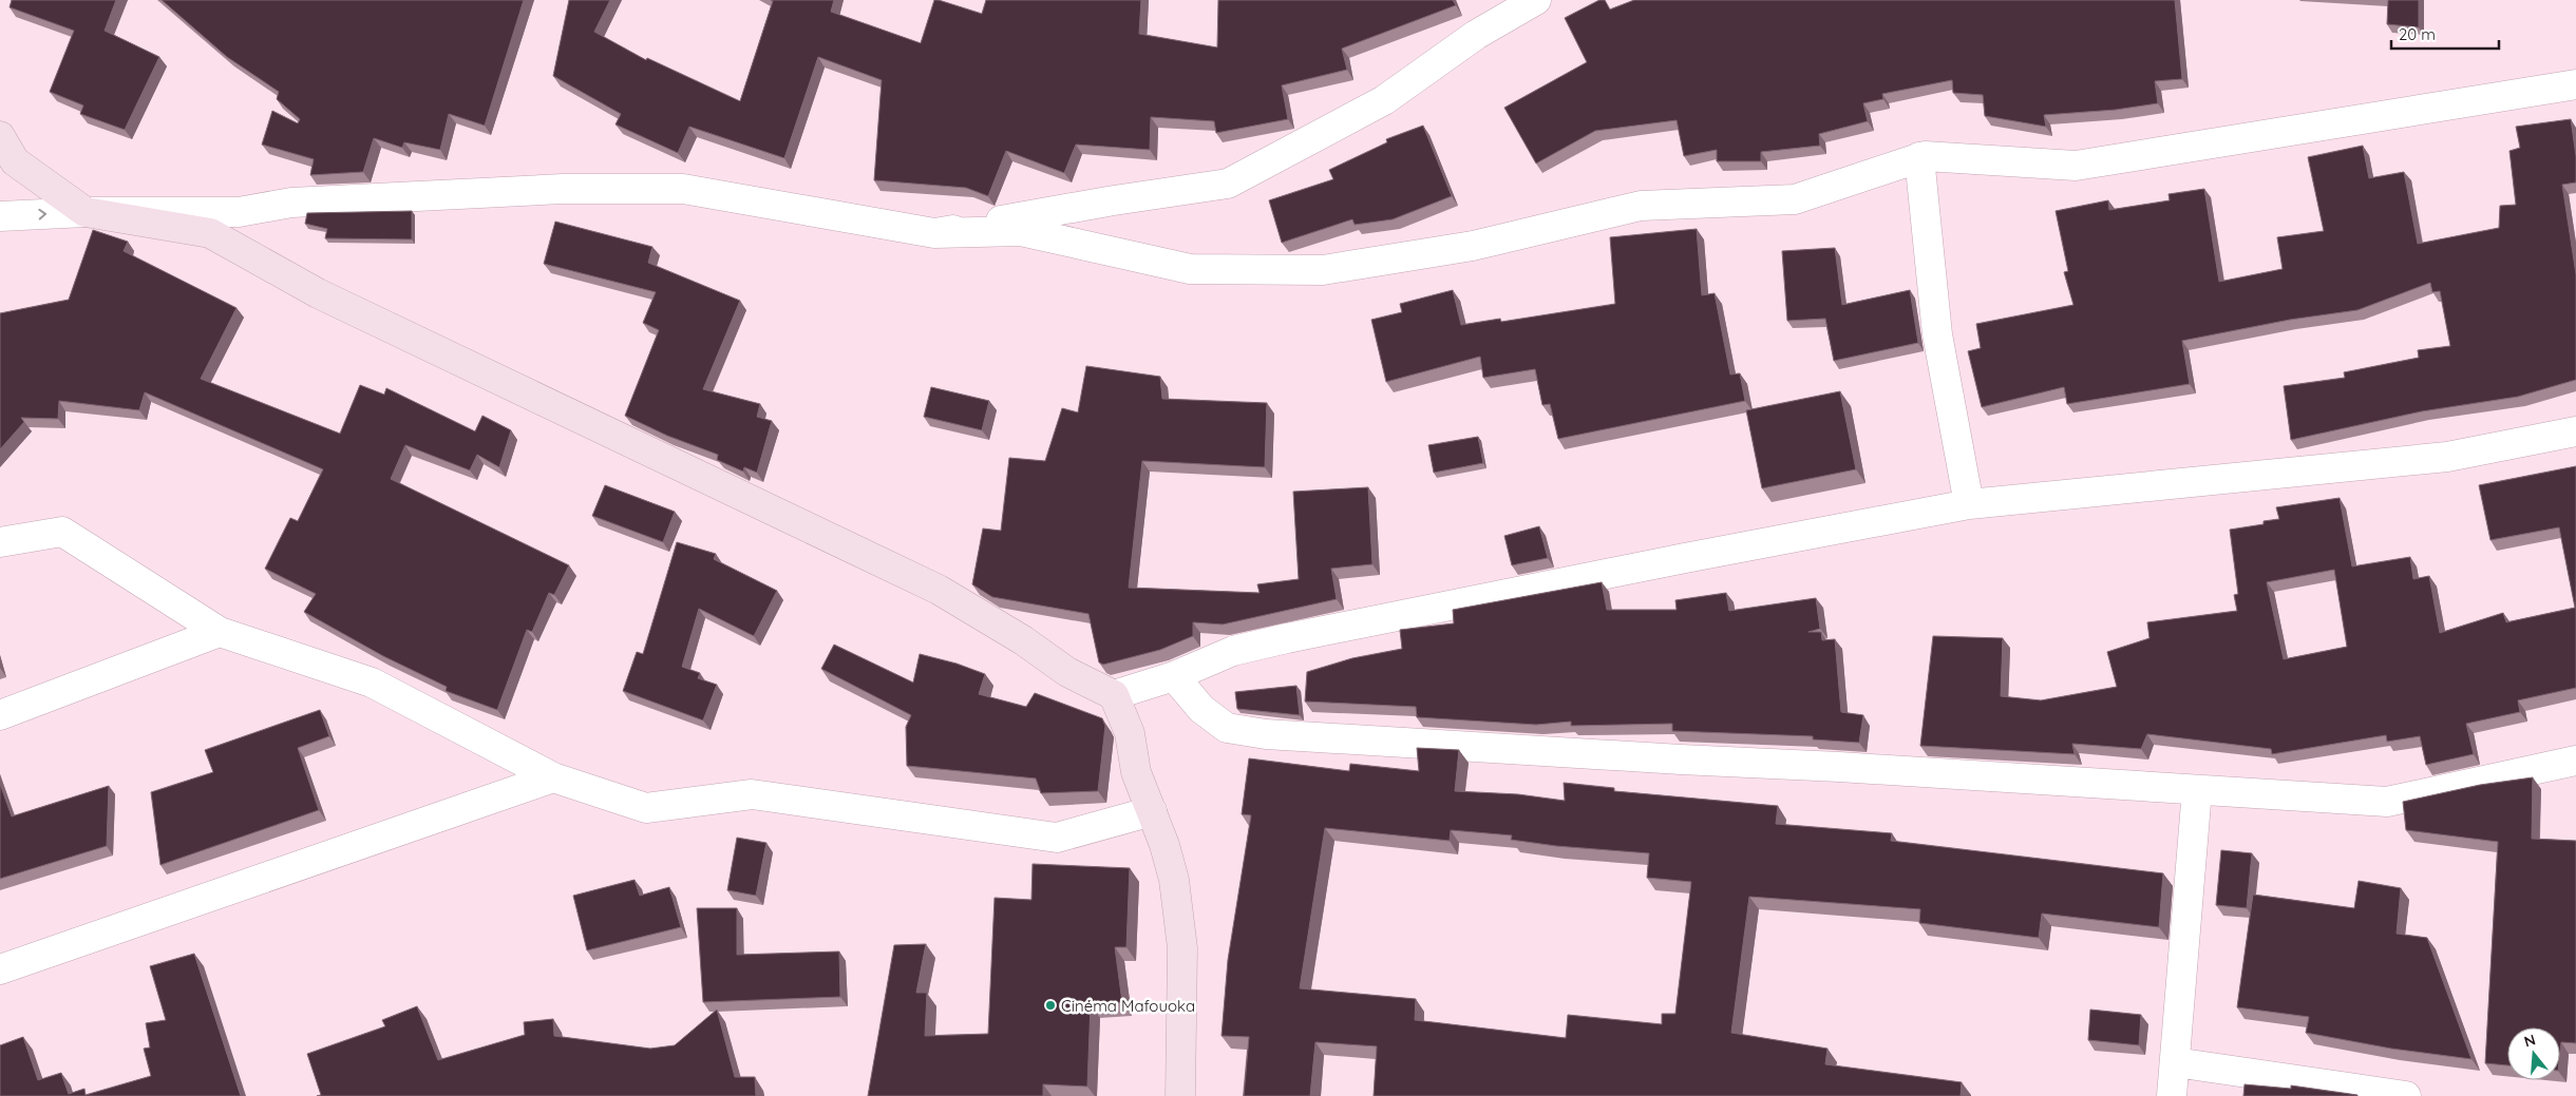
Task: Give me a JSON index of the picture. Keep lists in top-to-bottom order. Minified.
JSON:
{"places":["Cinéma Mafouoka"],"scale_bar":"20 m","north":"top"}
